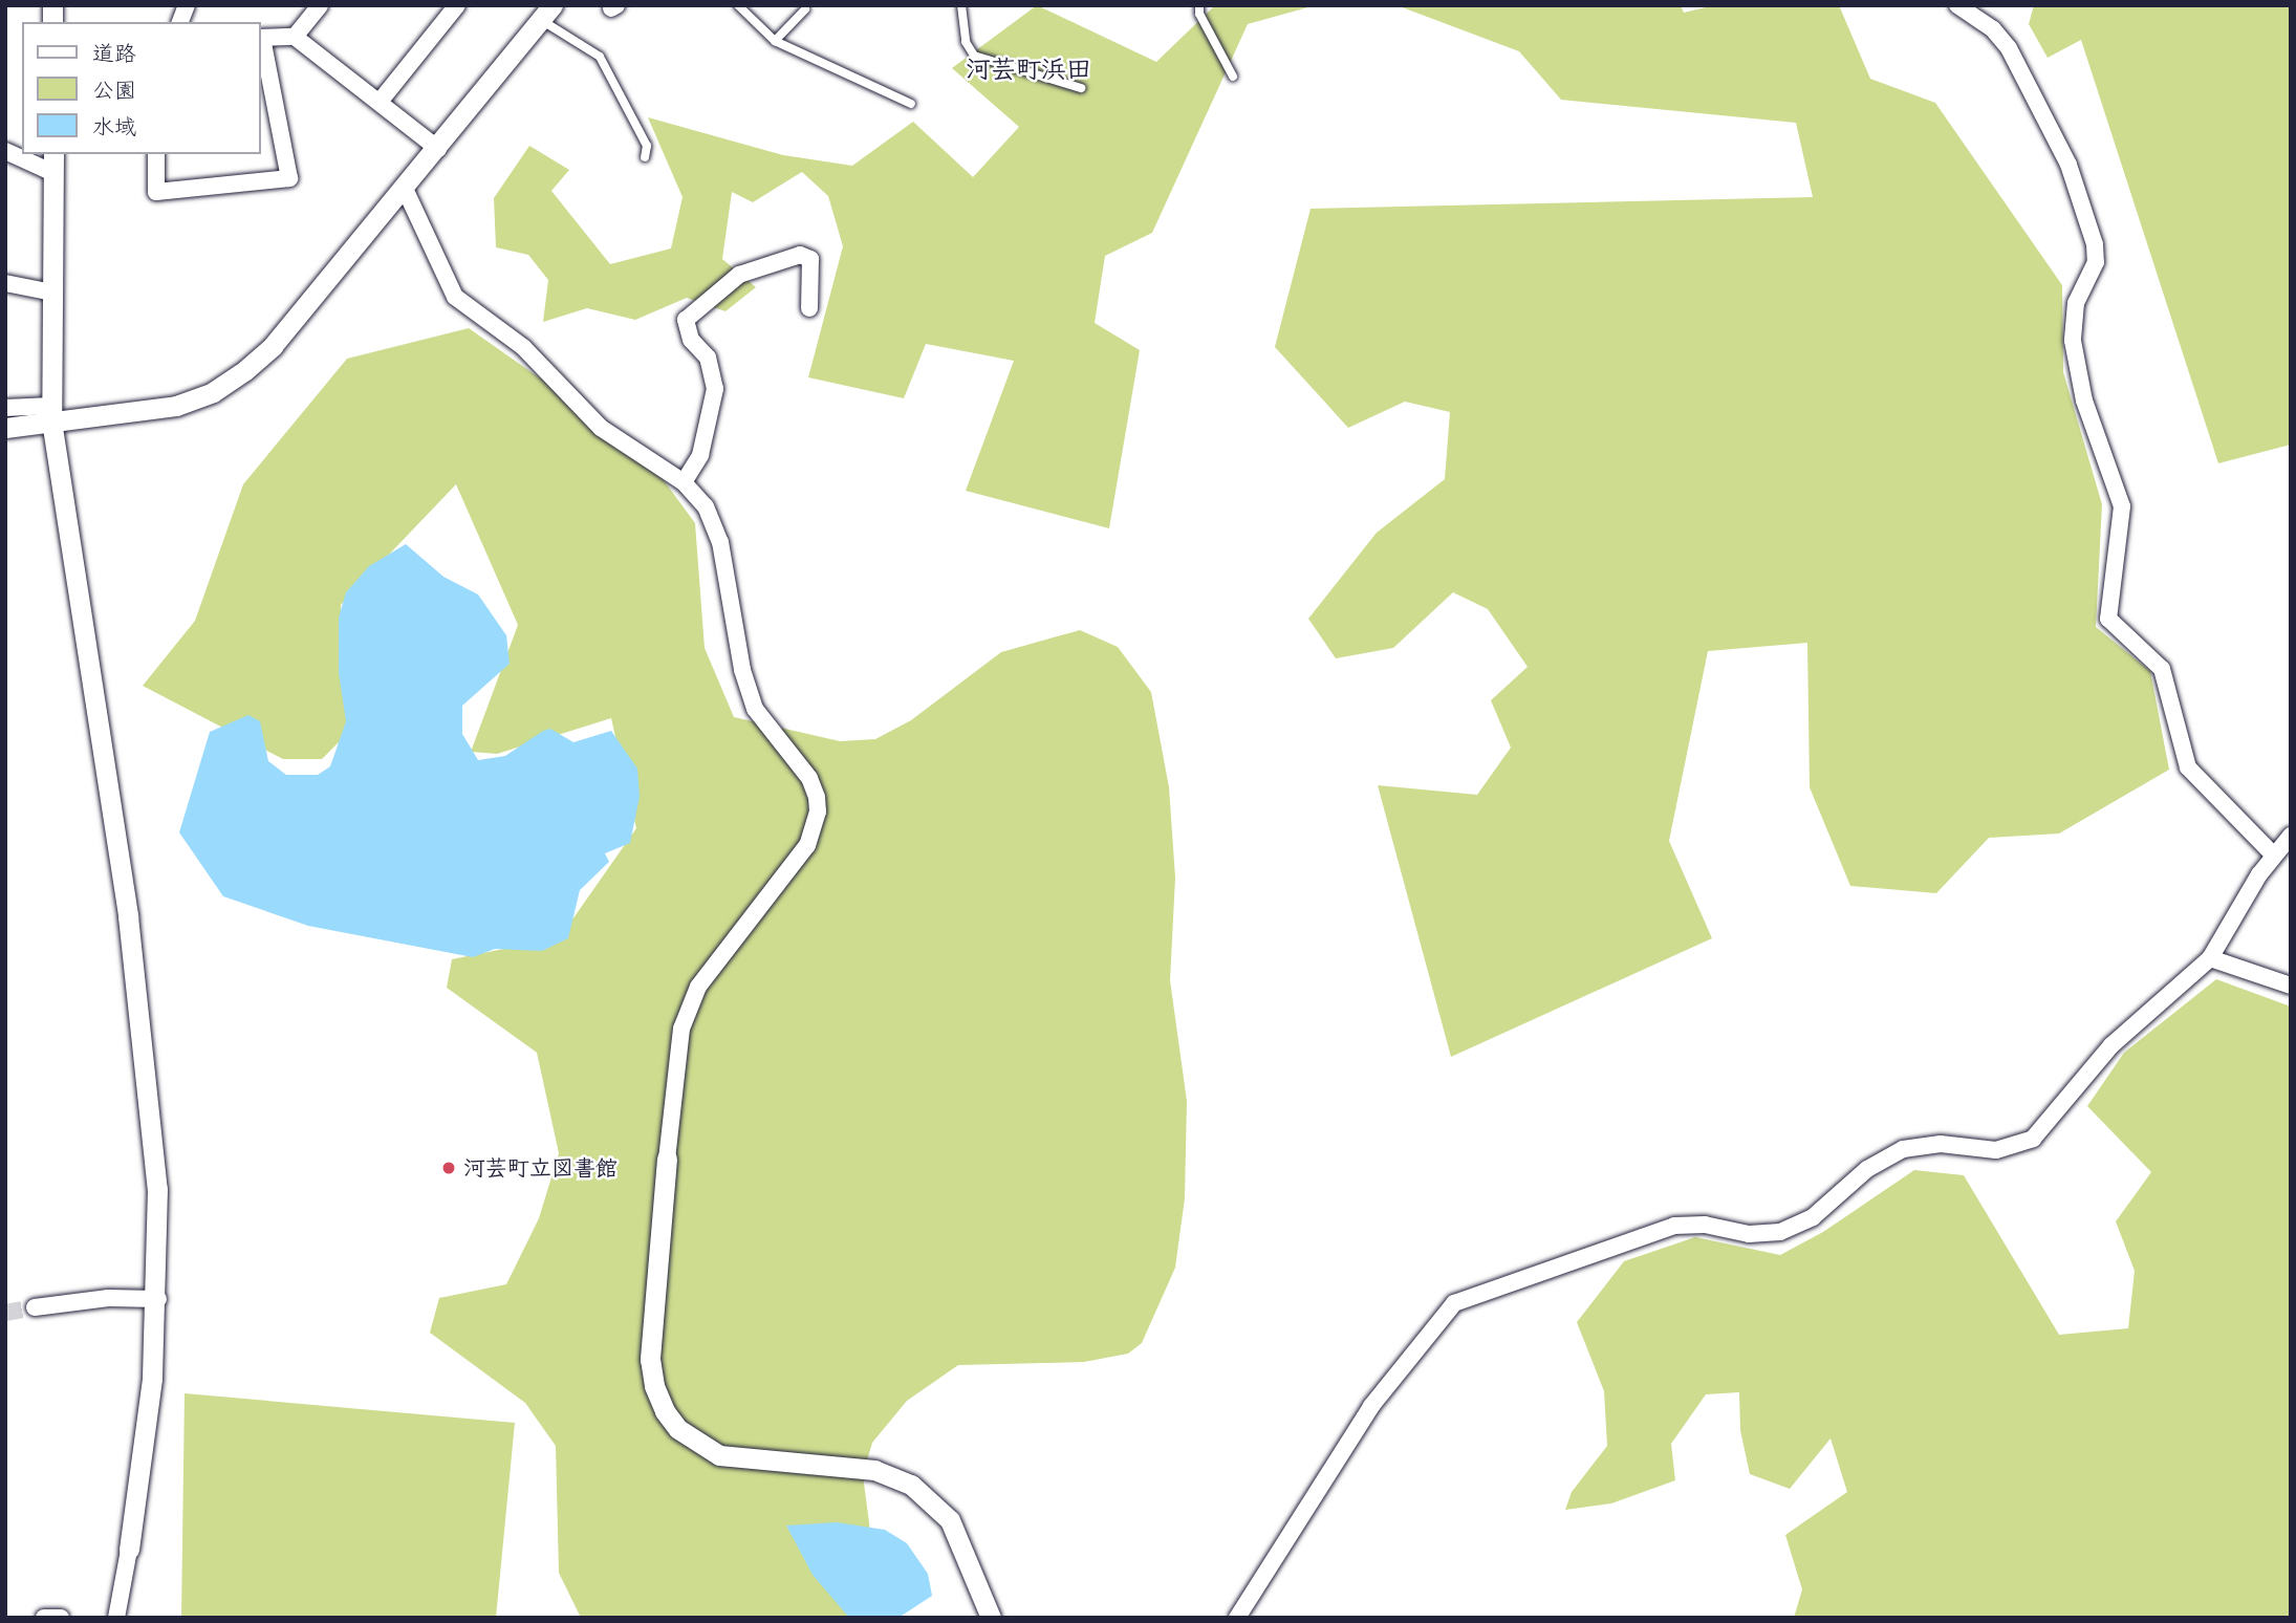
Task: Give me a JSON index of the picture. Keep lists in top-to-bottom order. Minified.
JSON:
{"districts":["河芸町浜田"],"places":["河芸町立図書館"],"legend":["道路","公園","水域"]}
